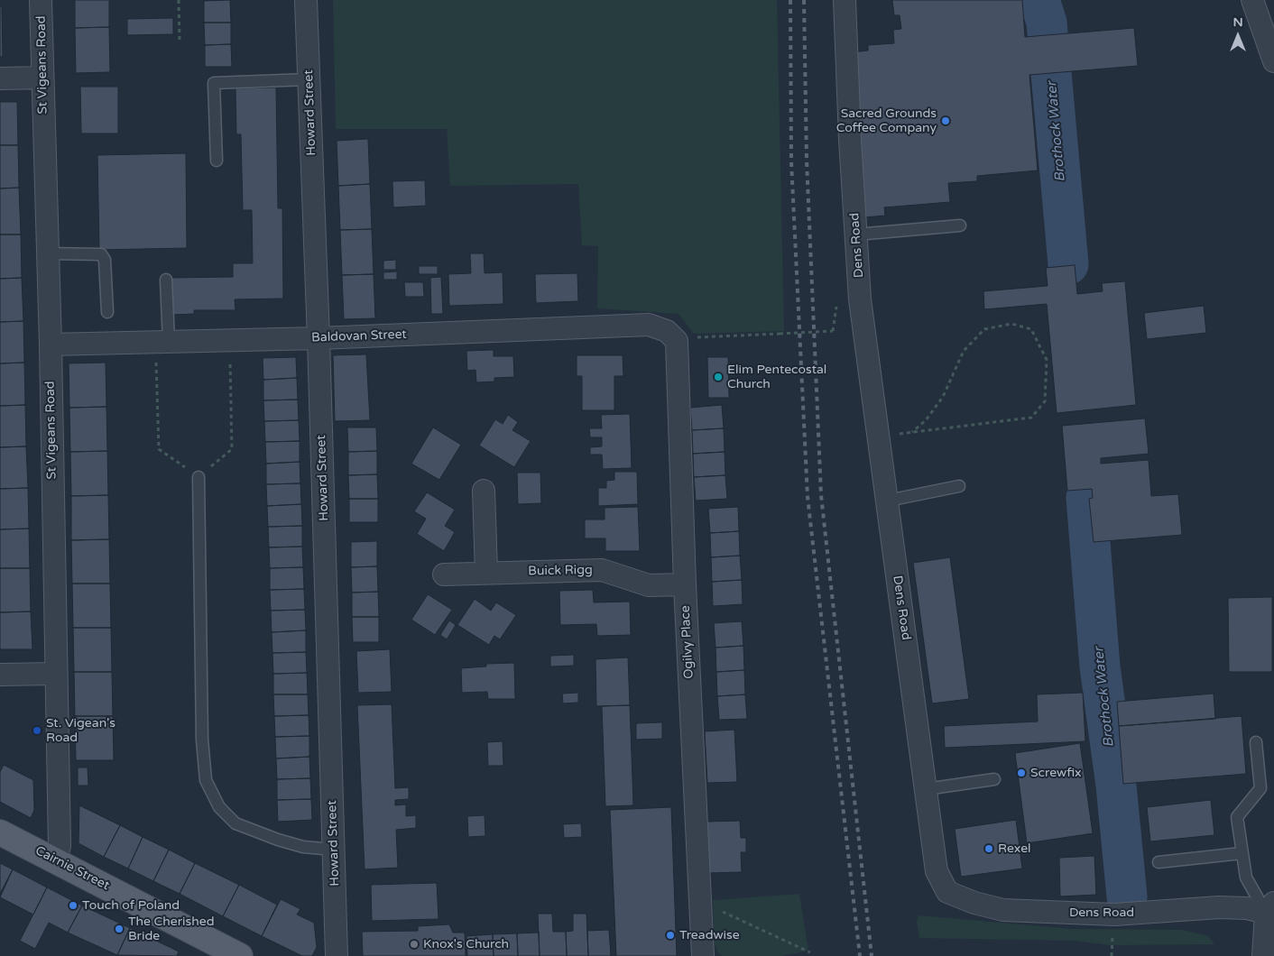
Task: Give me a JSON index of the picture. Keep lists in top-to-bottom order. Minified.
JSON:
{"streets":{"main road":["Cairnie Street"],"street":["St Vigeans Road","Howard Street","Dens Road","Baldovan Street","Buick Rigg","Ogilvy Place"]},"crossings":[["St Vigeans Road","Baldovan Street"],["St Vigeans Road","Cairnie Street"],["Howard Street","Baldovan Street"],["Baldovan Street","Ogilvy Place"],["Buick Rigg","Ogilvy Place"]],"water":["Brothock Water"],"places":["Sacred Grounds Coffee Company","Elim Pentecostal Church","St. Vigean's Road","Screwfix","Rexel","Touch of Poland","The Cherished Bride","Treadwise","Knox's Church"],"north":"top"}
